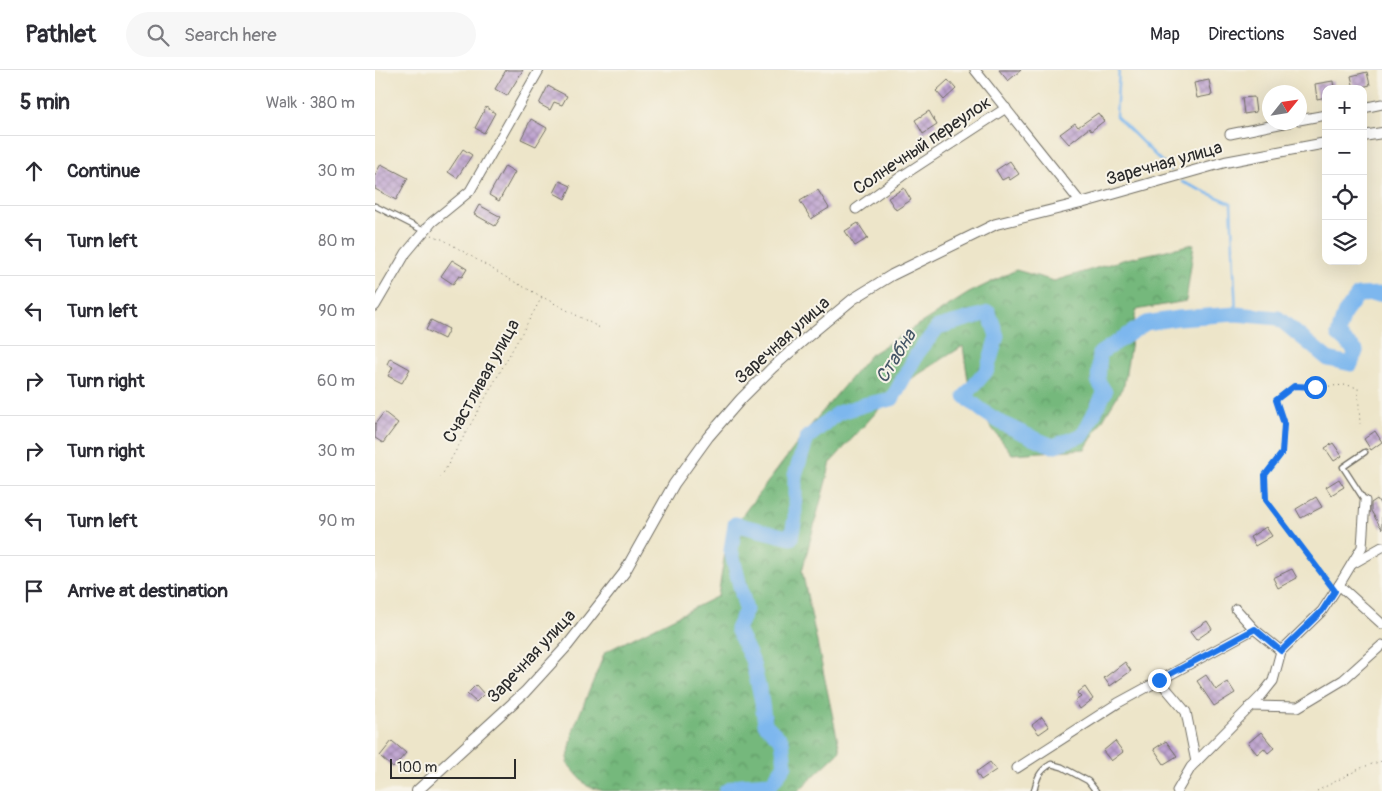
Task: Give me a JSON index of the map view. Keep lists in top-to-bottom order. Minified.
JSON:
{"streets":{"street":["Солнечный переулок","Заречная улица"],"path":["Счастливая улица"]},"water":["Стабна"],"scale_bar":"100 m","north":"top right","page":{"header":"Pathlet","search":"Search here","nav":["Map","Directions","Saved"],"heading":["5 min","Walk · 380 m"],"map_buttons":["+","−"],"list":[["Continue","30 m"],["Turn left","80 m"],["Turn left","90 m"],["Turn right","60 m"],["Turn right","30 m"],["Turn left","90 m"],"Arrive at destination"],"scale":"100 m"}}
